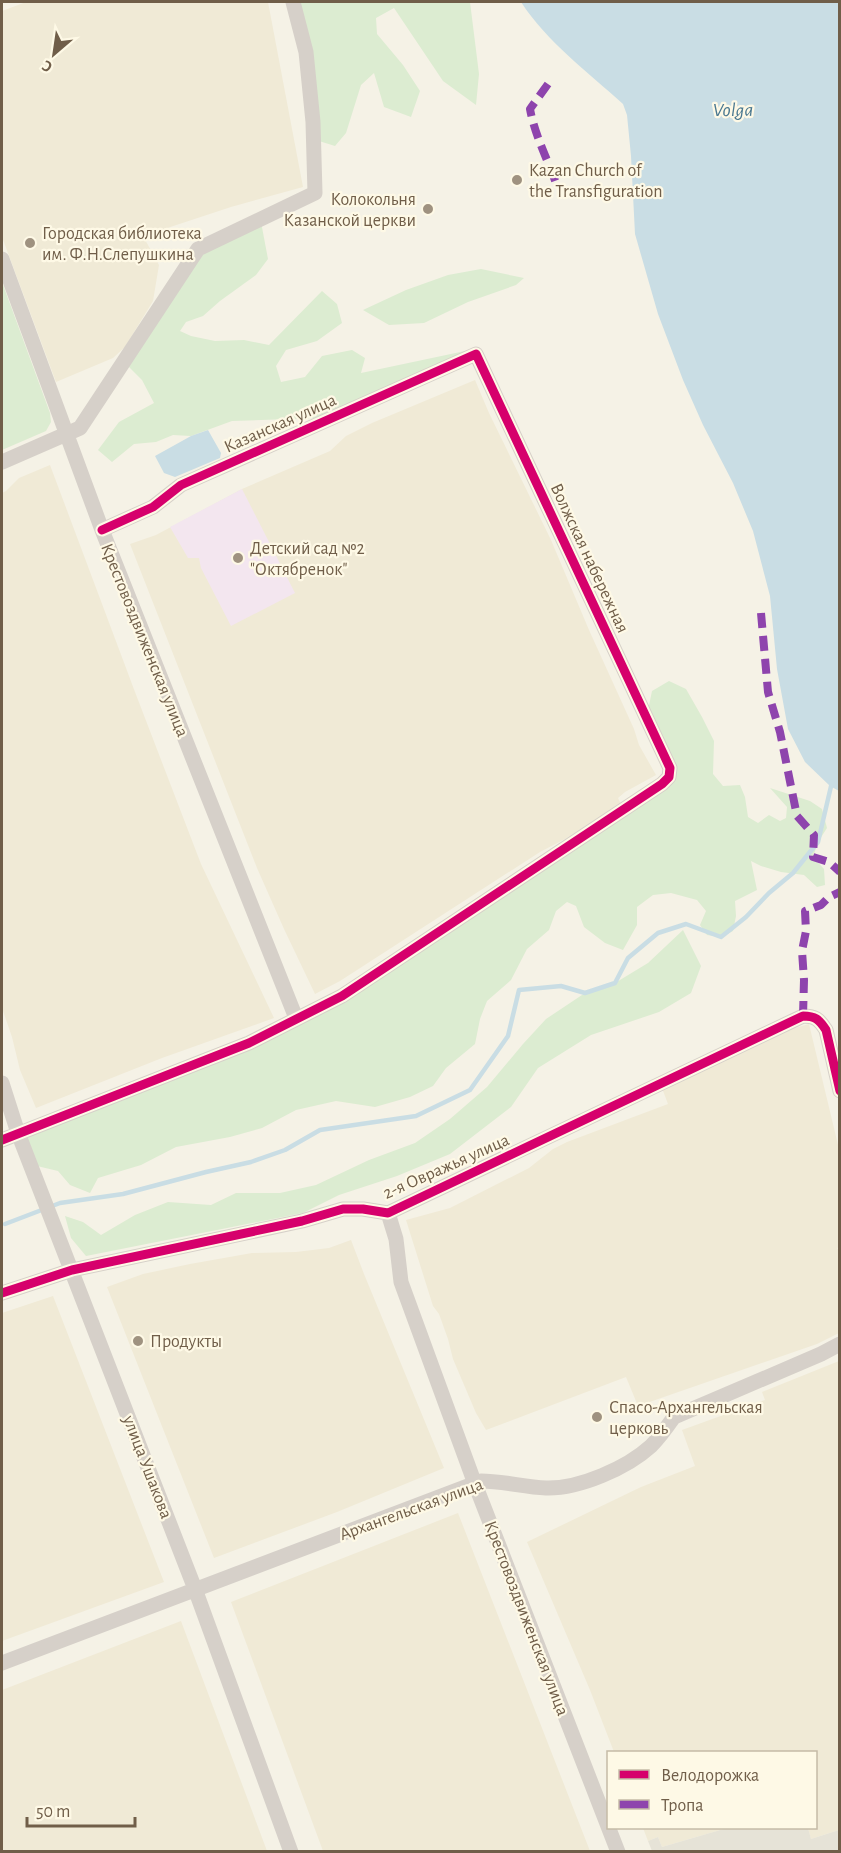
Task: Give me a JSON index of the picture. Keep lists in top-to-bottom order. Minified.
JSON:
{"streets":{"street":["Казанская улица","Волжская набережная","Крестовоздвиженская улица","2-я Овражья улица","улица Ушакова","Архангельская улица"]},"crossings":[["Казанская улица","Волжская набережная"],["Казанская улица","Крестовоздвиженская улица"],["Волжская набережная","Крестовоздвиженская улица"],["Крестовоздвиженская улица","2-я Овражья улица"],["Крестовоздвиженская улица","Архангельская улица"],["2-я Овражья улица","улица Ушакова"],["улица Ушакова","Архангельская улица"]],"water":["Volga"],"places":["Kazan Church of the Transfiguration","Колокольня Казанской церкви","Городская библиотека им. Ф.Н.Слепушкина","Детский сад №2 \"Октябренок\"","Продукты","Спасо-Архангельская церковь"],"legend":["Велодорожка","Тропа"],"scale_bar":"50 m","north":"bottom left"}
